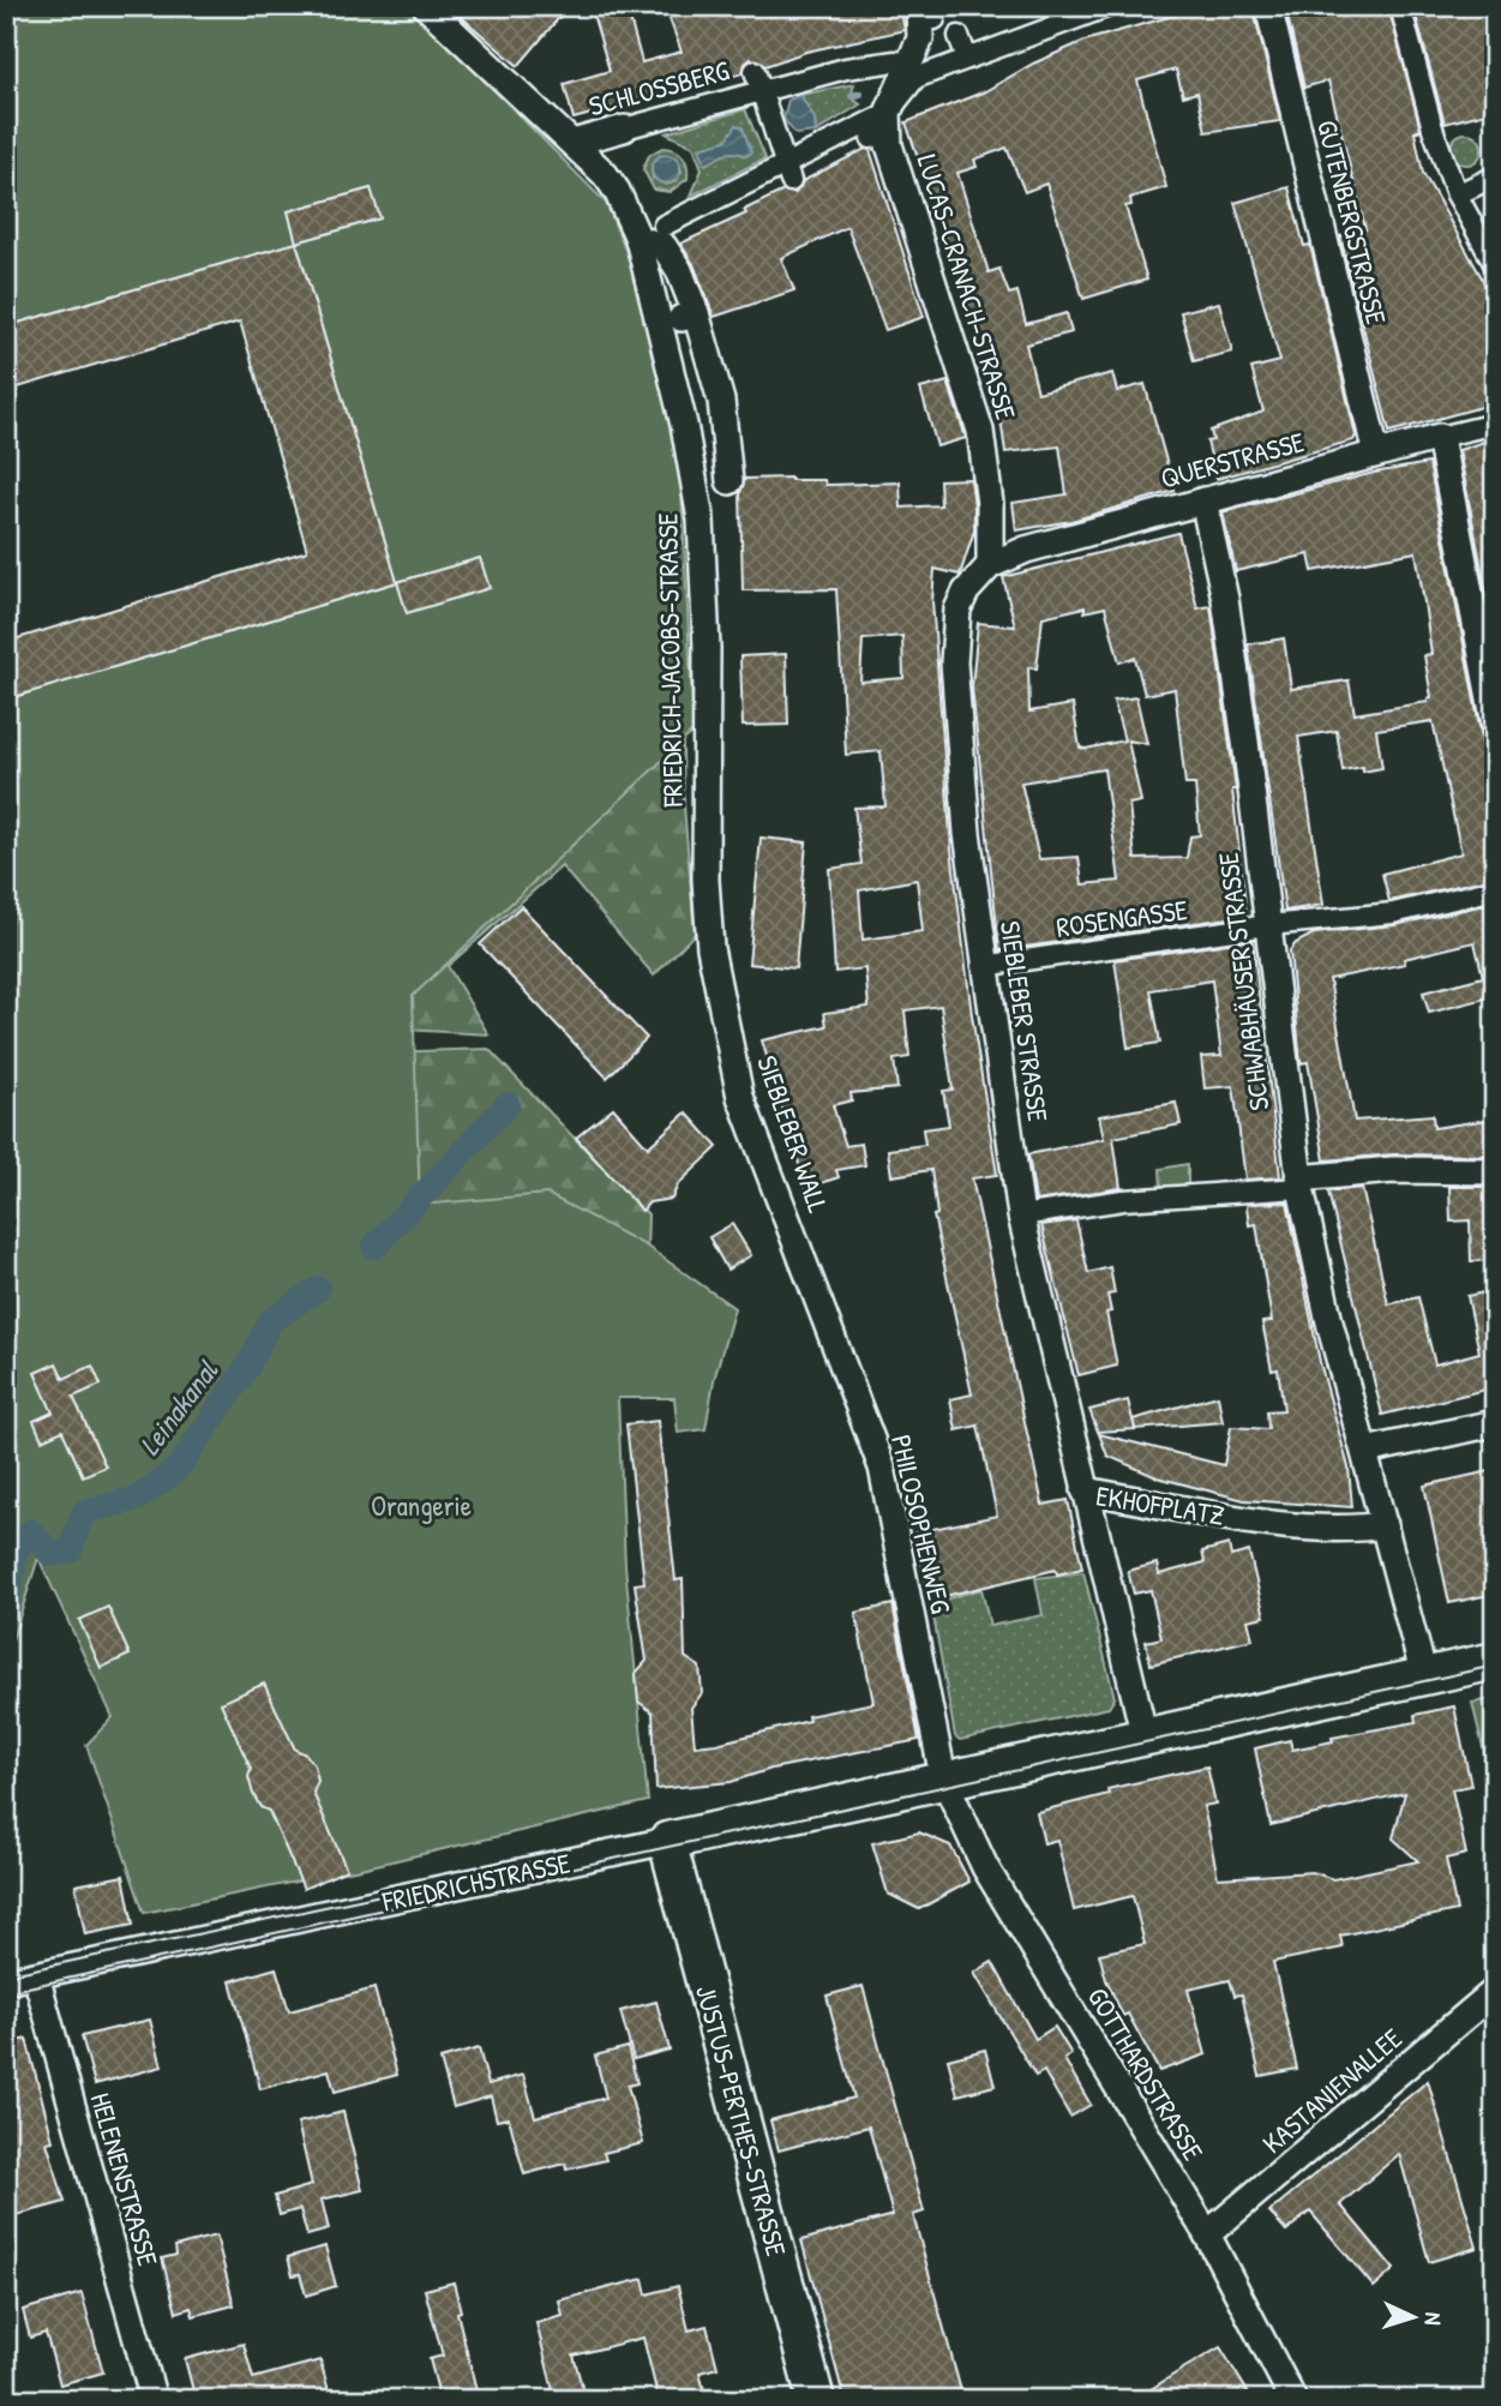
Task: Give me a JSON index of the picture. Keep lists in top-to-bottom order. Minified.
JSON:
{"streets":{"main road":["FRIEDRICHSTRASSE","JUSTUS-PERTHES-STRASSE"],"street":["SCHLOSSBERG","GUTENBERGSTRASSE","LUCAS-CRANACH-STRASSE","QUERSTRASSE","FRIEDRICH-JACOBS-STRASSE","ROSENGASSE","SCHWABHÄUSER STRASSE","SIEBLEBER STRASSE","SIEBLEBER WALL","EKHOFPLATZ","PHILOSOPHENWEG","GOTTHARDSTRASSE","KASTANIENALLEE","HELENENSTRASSE"]},"crossings":[["SCHLOSSBERG","FRIEDRICH-JACOBS-STRASSE"],["GUTENBERGSTRASSE","QUERSTRASSE"],["LUCAS-CRANACH-STRASSE","QUERSTRASSE"],["LUCAS-CRANACH-STRASSE","SIEBLEBER STRASSE"],["QUERSTRASSE","SCHWABHÄUSER STRASSE"],["QUERSTRASSE","SIEBLEBER STRASSE"],["FRIEDRICH-JACOBS-STRASSE","SIEBLEBER WALL"],["ROSENGASSE","SCHWABHÄUSER STRASSE"],["ROSENGASSE","SIEBLEBER STRASSE"],["SIEBLEBER STRASSE","EKHOFPLATZ"],["SIEBLEBER WALL","PHILOSOPHENWEG"],["PHILOSOPHENWEG","FRIEDRICHSTRASSE"],["PHILOSOPHENWEG","GOTTHARDSTRASSE"],["FRIEDRICHSTRASSE","GOTTHARDSTRASSE"],["FRIEDRICHSTRASSE","JUSTUS-PERTHES-STRASSE"],["FRIEDRICHSTRASSE","HELENENSTRASSE"],["GOTTHARDSTRASSE","KASTANIENALLEE"]],"water":["Leinakanal"],"parks":["Orangerie"],"north":"right"}
